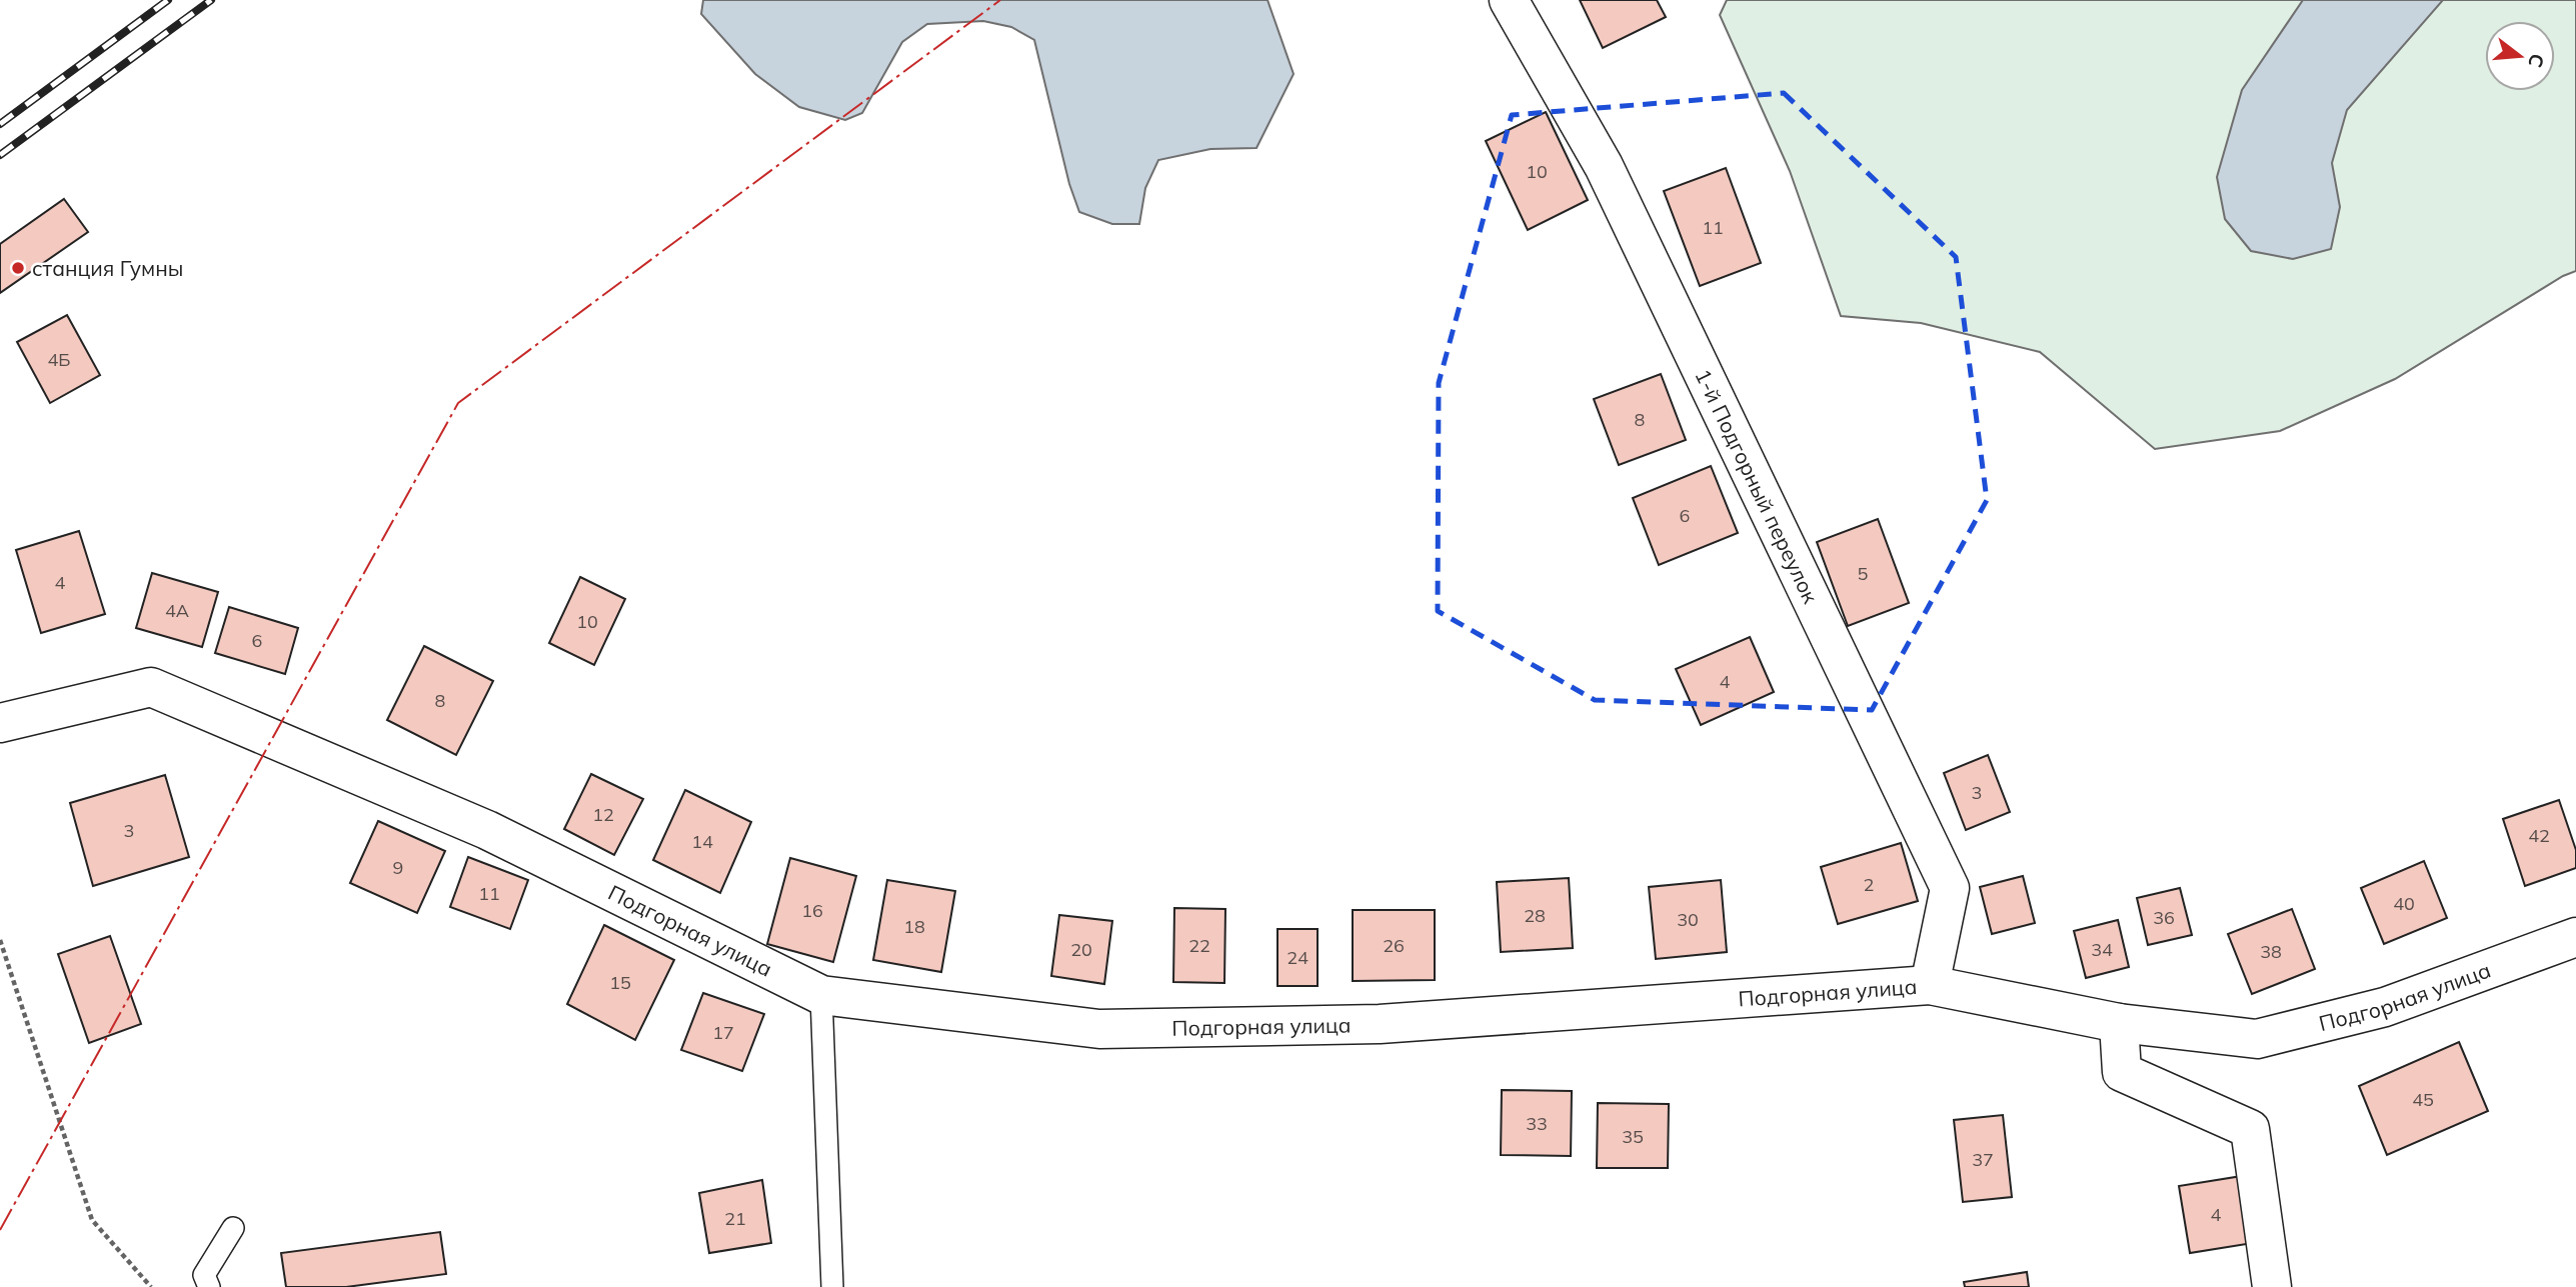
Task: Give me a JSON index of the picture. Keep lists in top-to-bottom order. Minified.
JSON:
{"streets":{"street":["1-й Подгорный переулок","Подгорная улица"]},"crossings":[["1-й Подгорный переулок","Подгорная улица"]],"places":["станция Гумны"],"house_numbers":["10","11","4Б","8","6","5","4","4А","10","6","4","8","3","12","3","42","14","9","2","11","40","16","28","36","30","18","22","26","20","34","38","24","15","17","45","33","35","37","4","21"],"north":"right"}
